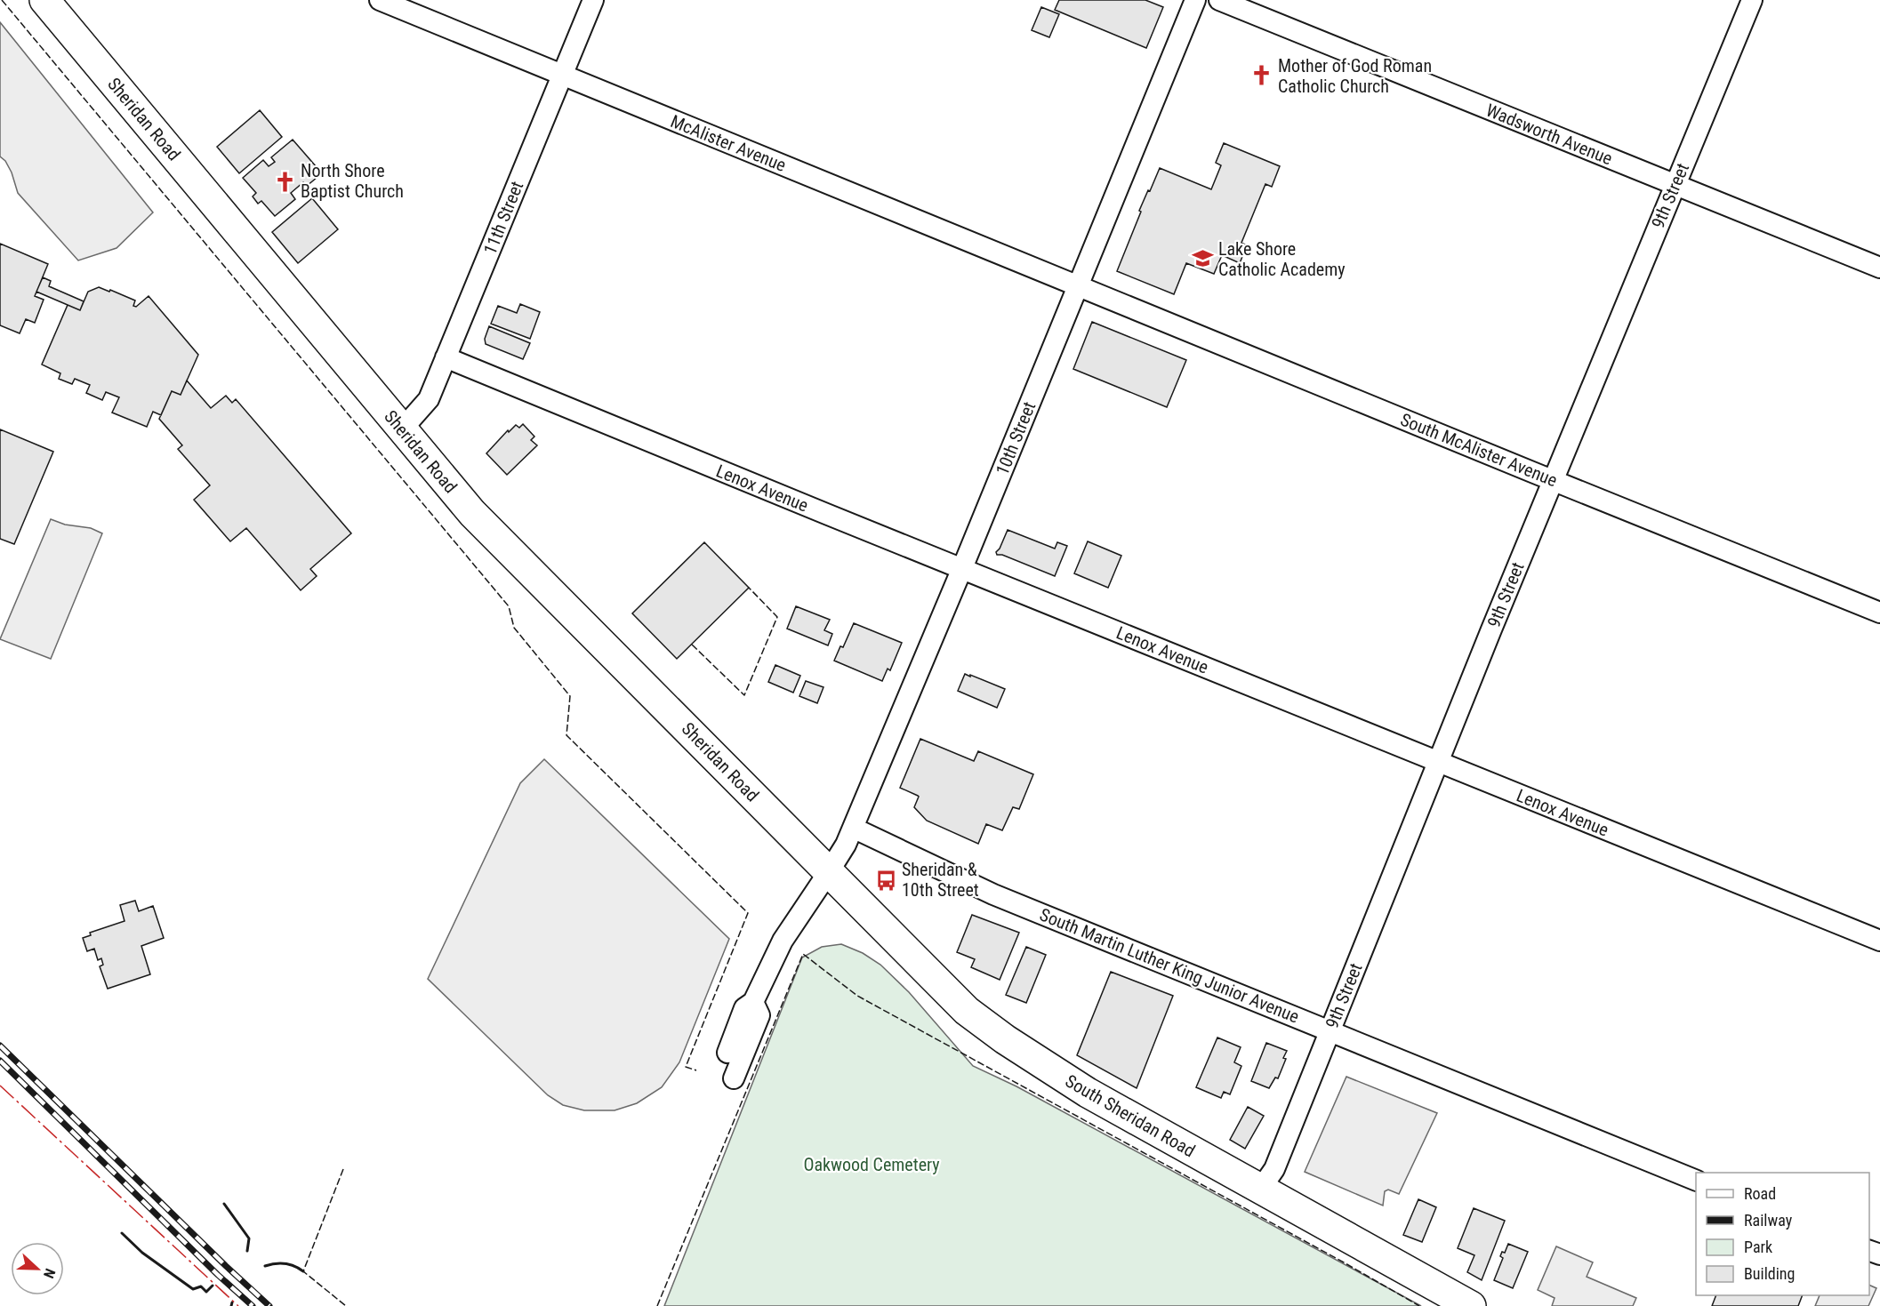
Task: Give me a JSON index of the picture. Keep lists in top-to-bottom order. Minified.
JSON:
{"streets":{"highway":["Sheridan Road","South Sheridan Road"],"street":["Wadsworth Avenue","McAlister Avenue","9th Street","11th Street","10th Street","South McAlister Avenue","Lenox Avenue","South Martin Luther King Junior Avenue"]},"crossings":[["Sheridan Road","11th Street"],["Sheridan Road","10th Street"],["Sheridan Road","South Sheridan Road"],["Wadsworth Avenue","9th Street"],["McAlister Avenue","11th Street"],["McAlister Avenue","10th Street"],["McAlister Avenue","South McAlister Avenue"],["9th Street","South McAlister Avenue"],["9th Street","Lenox Avenue"],["9th Street","South Martin Luther King Junior Avenue"],["9th Street","South Sheridan Road"],["11th Street","Lenox Avenue"],["10th Street","South McAlister Avenue"],["10th Street","Lenox Avenue"],["10th Street","South Martin Luther King Junior Avenue"],["10th Street","South Sheridan Road"]],"parks":["Oakwood Cemetery"],"places":{"church":["Mother of God Roman Catholic Church","North Shore Baptist Church"],"school or university":["Lake Shore Catholic Academy"],"bus stop":["Sheridan & 10th Street"]},"legend":["Road","Railway","Park","Building"],"north":"right"}
